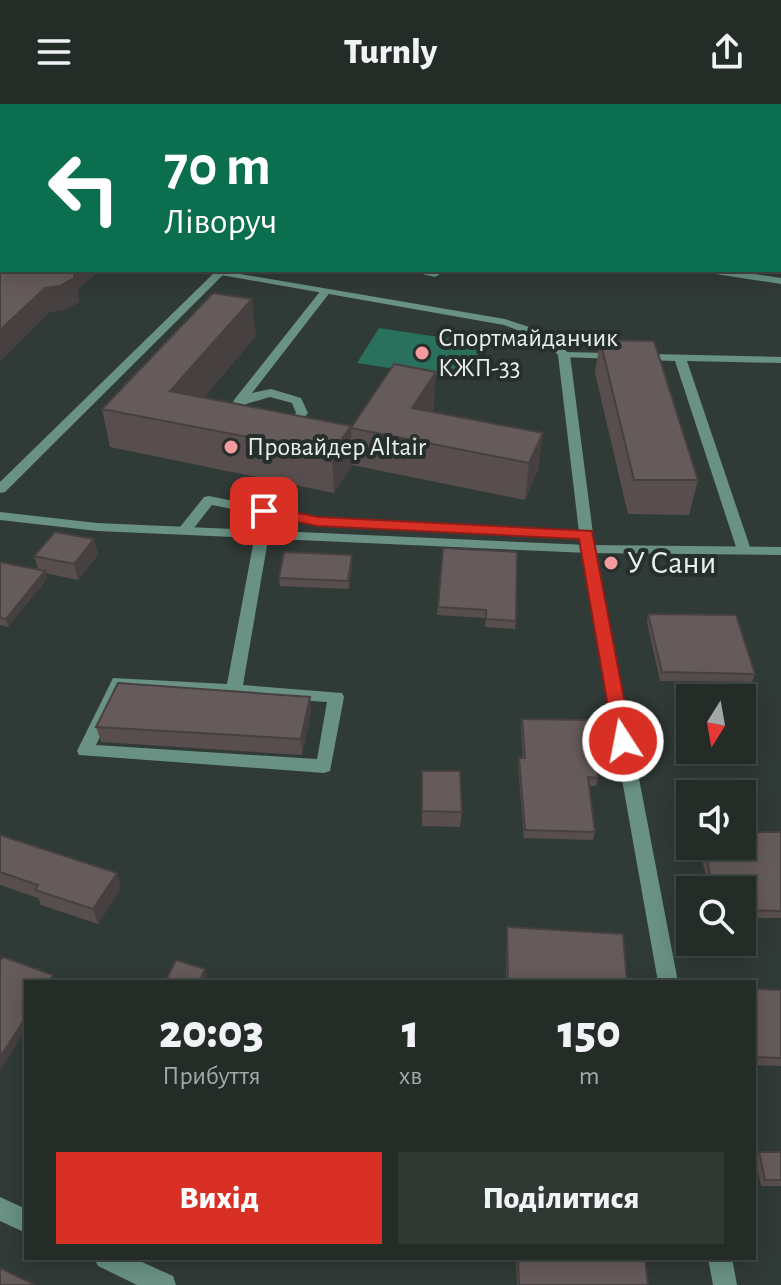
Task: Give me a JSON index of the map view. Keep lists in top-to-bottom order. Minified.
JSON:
{"places":["Спортмайданчик КЖП-33","Провайдер Altair","У Сани"],"north":"bottom","page":{"header":"Turnly","turn":["70 m","Ліворуч"],"eta":["20:03","Прибуття","1","хв","150","m"],"buttons":["Вихід","Поділитися"]}}
